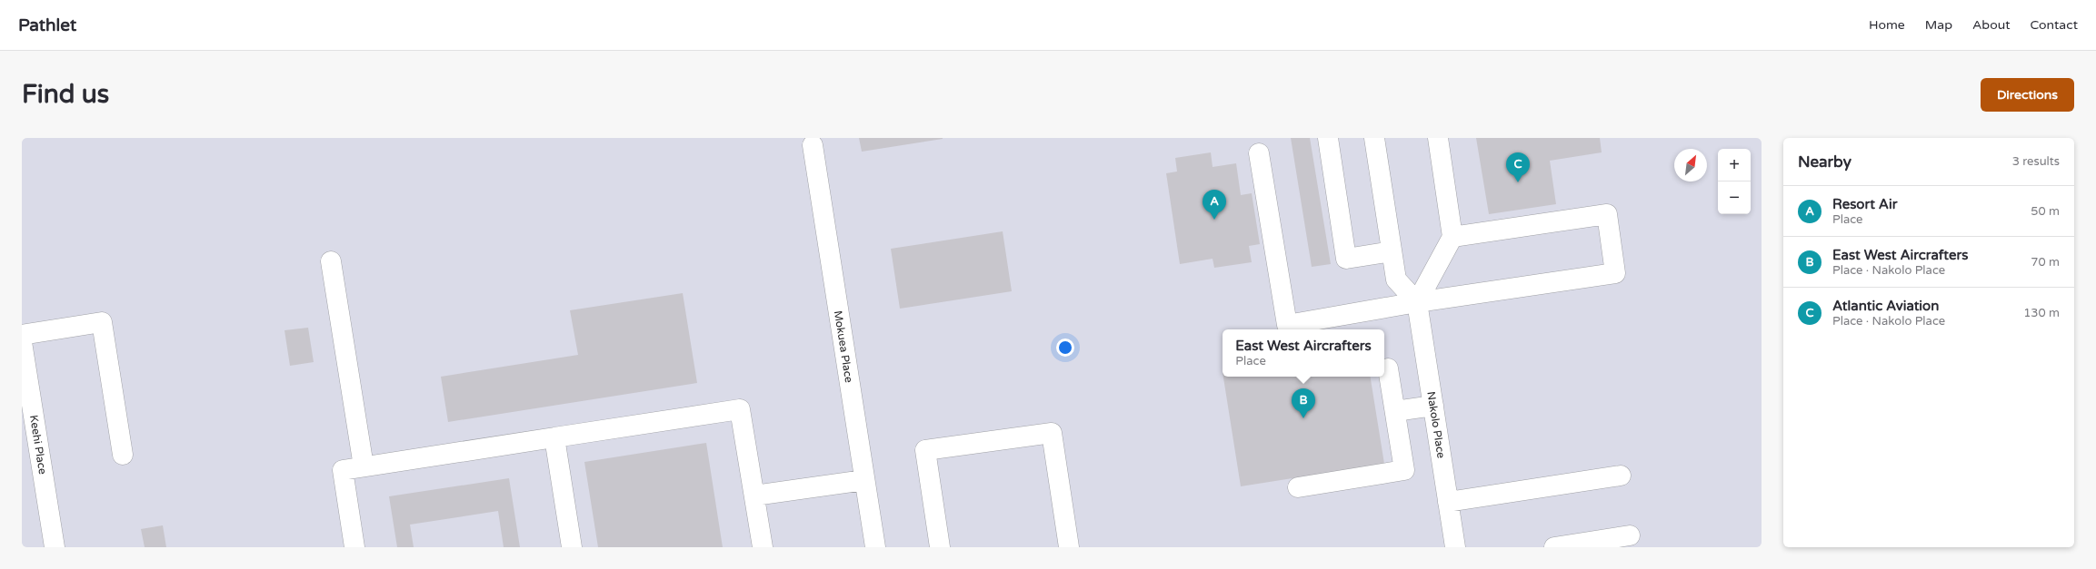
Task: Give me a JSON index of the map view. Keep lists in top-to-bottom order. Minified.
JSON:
{"streets":{"street":["Mokuea Place","Nakolo Place","Keehi Place"]},"north":"top right","page":{"header":"Pathlet","nav":["Home","Map","About","Contact"],"buttons":"Directions","title":"Find us","heading":["Nearby","3 results"],"map_buttons":["+","−"],"pins":["C","A","B"],"list":[{"mark":"A","name":"Resort Air","note":"Place","value":"50 m"},{"mark":"B","name":"East West Aircrafters","note":"Place · Nakolo Place","value":"70 m"},{"mark":"C","name":"Atlantic Aviation","note":"Place · Nakolo Place","value":"130 m"}],"popup":["East West Aircrafters","Place"]}}
